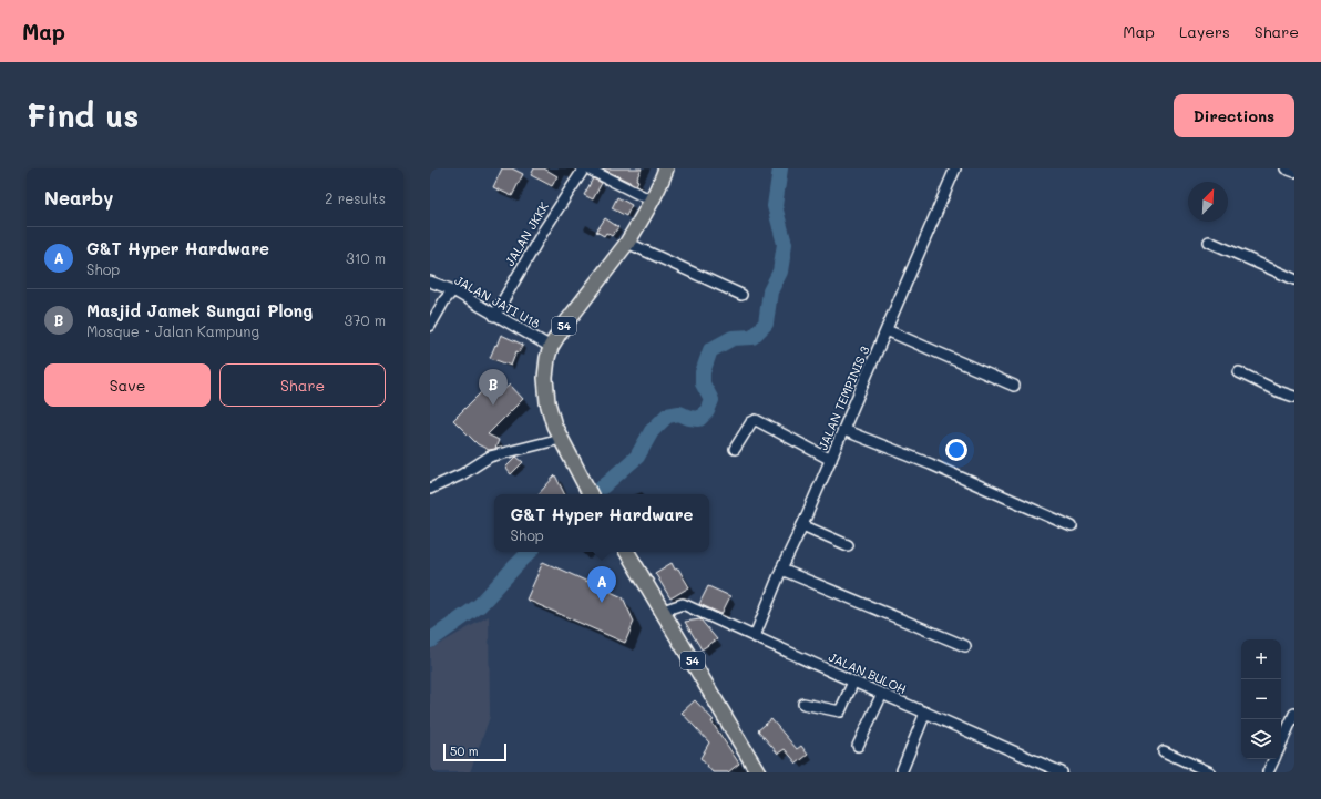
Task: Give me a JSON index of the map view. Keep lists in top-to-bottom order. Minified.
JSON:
{"streets":{"highway":["54"],"street":["JALAN JKKK","JALAN JATI U18","JALAN TEMPINIS 3","JALAN BULOH"]},"crossings":[["JALAN JKKK","JALAN JATI U18"],["JALAN JATI U18","54"],["54","JALAN BULOH"],["JALAN TEMPINIS 3","JALAN BULOH"]],"scale_bar":"50 m","north":"top right","page":{"header":"Map","nav":["Map","Layers","Share"],"buttons":["Directions",["Save","Share"]],"title":"Find us","heading":["Nearby","2 results"],"list":[{"mark":"A","name":"G&T Hyper Hardware","note":"Shop","value":"310 m"},{"mark":"B","name":"Masjid Jamek Sungai Plong","note":"Mosque · Jalan Kampung","value":"370 m"}],"pins":["B","A"],"popup":["G&T Hyper Hardware","Shop"],"map_buttons":["+","−"],"scale":"50 m"}}
